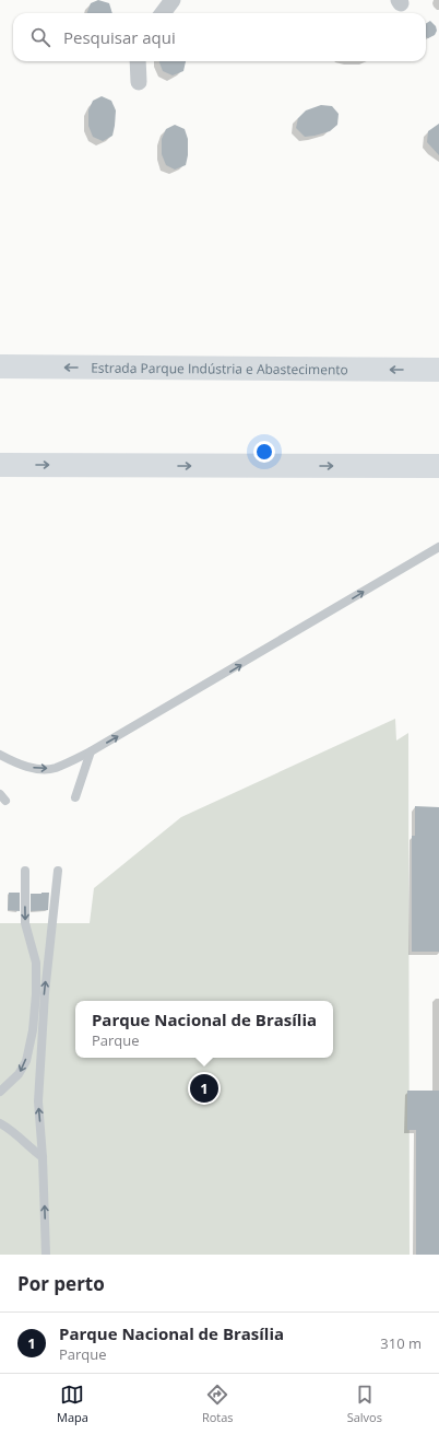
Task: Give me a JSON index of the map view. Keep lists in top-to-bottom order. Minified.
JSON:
{"streets":{"highway":["Estrada Parque Indústria e Abastecimento"]},"page":{"search":"Pesquisar aqui","popup":["Parque Nacional de Brasília","Parque"],"pins":"1","heading":"Por perto","list":[{"mark":"1","name":"Parque Nacional de Brasília","note":"Parque","value":"310 m"}],"nav":["Mapa","Rotas","Salvos"]}}
